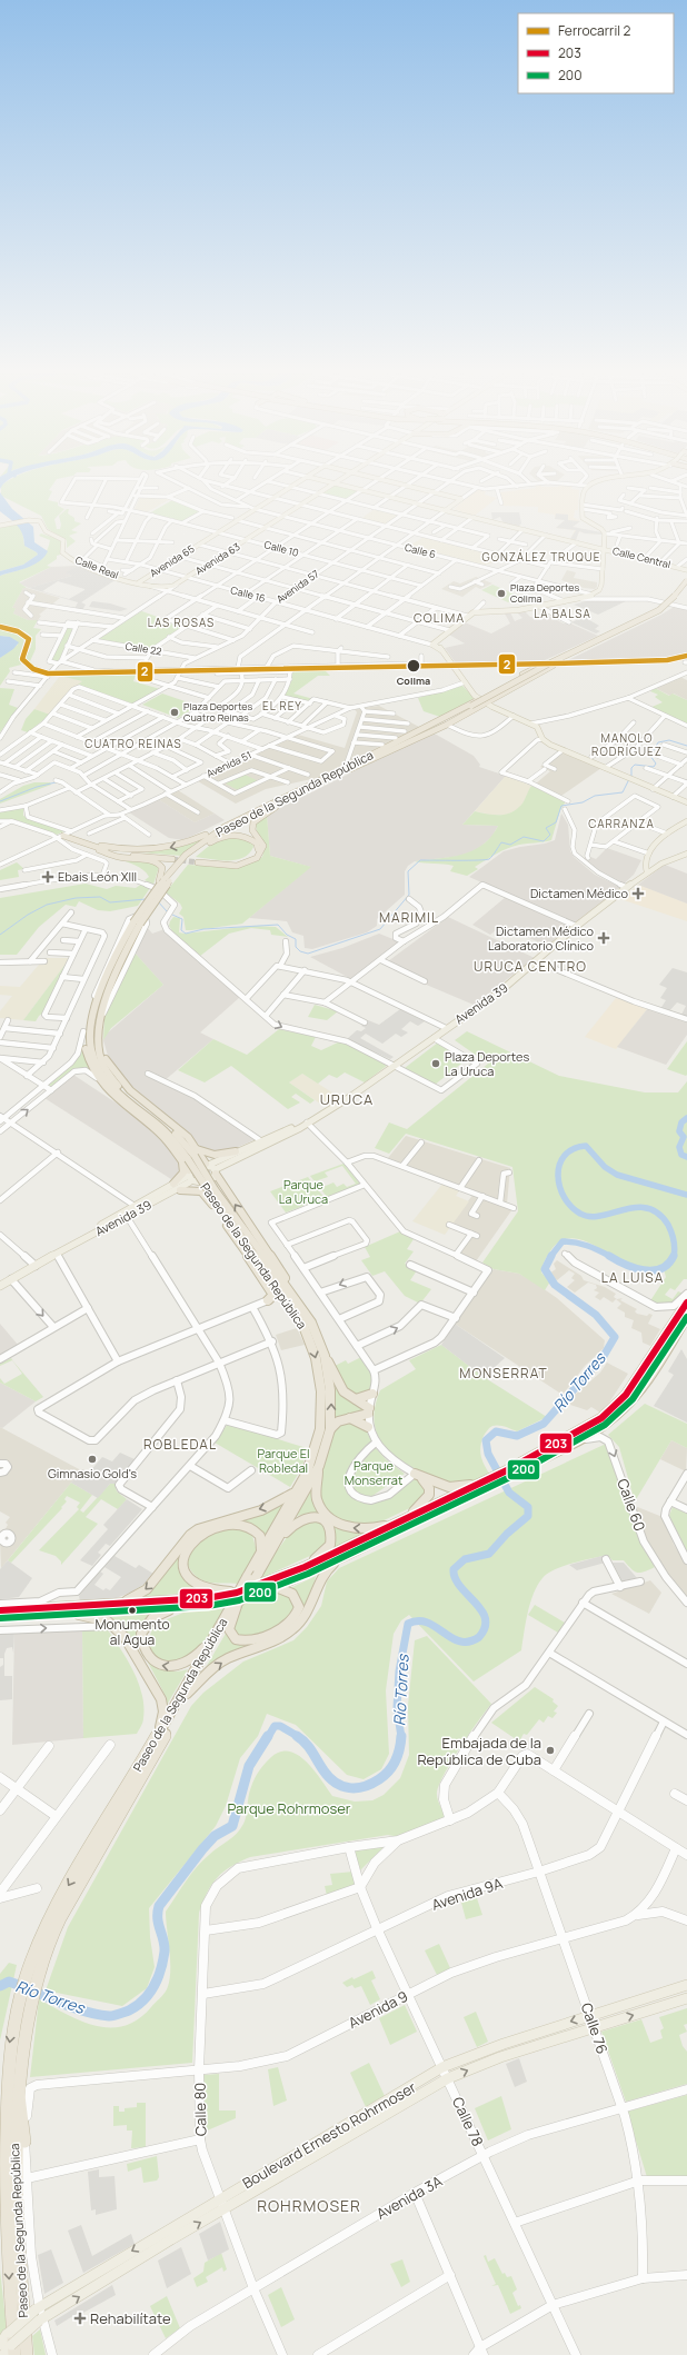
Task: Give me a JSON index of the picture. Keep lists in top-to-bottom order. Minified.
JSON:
{"streets":{"highway":["Paseo de la Segunda República"],"main road":["Calle Central","Avenida 63","Avenida 65","Calle Real","Avenida 39","Boulevard Ernesto Rohrmoser"],"street":["Calle 10","Calle 6","Avenida 57","Calle 16","Calle 22","Avenida 51","Calle 60","Avenida 9A","Avenida 9","Calle 76","Calle 80","Calle 78","Avenida 3A"]},"crossings":[["Calle 10","Avenida 63"],["Calle 10","Avenida 65"],["Calle 10","Avenida 57"],["Calle 6","Avenida 63"],["Calle 6","Avenida 65"],["Calle 6","Avenida 57"],["Calle Central","Avenida 63"],["Calle Central","Avenida 57"],["Avenida 63","Avenida 65"],["Avenida 63","Calle Real"],["Avenida 63","Calle 16"],["Avenida 63","Calle 22"],["Avenida 65","Calle Real"],["Avenida 65","Calle 16"],["Avenida 57","Calle 16"],["Avenida 57","Calle 22"],["Paseo de la Segunda República","Boulevard Ernesto Rohrmoser"],["Avenida 9A","Calle 76"],["Avenida 9A","Calle 80"],["Avenida 9A","Calle 78"],["Avenida 9","Calle 76"],["Avenida 9","Calle 80"],["Avenida 9","Calle 78"],["Calle 76","Boulevard Ernesto Rohrmoser"],["Calle 76","Avenida 3A"],["Calle 80","Calle 78"],["Calle 80","Boulevard Ernesto Rohrmoser"],["Calle 80","Avenida 3A"],["Calle 78","Boulevard Ernesto Rohrmoser"],["Calle 78","Avenida 3A"]],"one_way":["Calle 60"],"districts":["GONZÁLEZ TRUQUE","LA BALSA","COLIMA","LAS ROSAS","EL REY","MANOLO RODRÍGUEZ","CUATRO REINAS","CARRANZA","MARIMIL","URUCA CENTRO","URUCA","LA LUISA","MONSERRAT","ROBLEDAL","ROHRMOSER"],"water":["Río Torres"],"parks":["Parque La Uruca","Parque El Robledal","Parque Monserrat","Parque Rohrmoser"],"places":{"other":["Plaza Deportes Colima","Colima","Plaza Deportes Cuatro Reinas","Plaza Deportes La Uruca","Gimnasio Gold's","Monumento al Agua","Embajada de la República de Cuba"],"health":["Ebais León XIII","Dictamen Médico","Dictamen Médico Laboratorio Clínico","Rehabilítate"]},"lines":["rail line 2","transit line 203","transit line 200"],"legend":["Ferrocarril 2","203","200"]}
